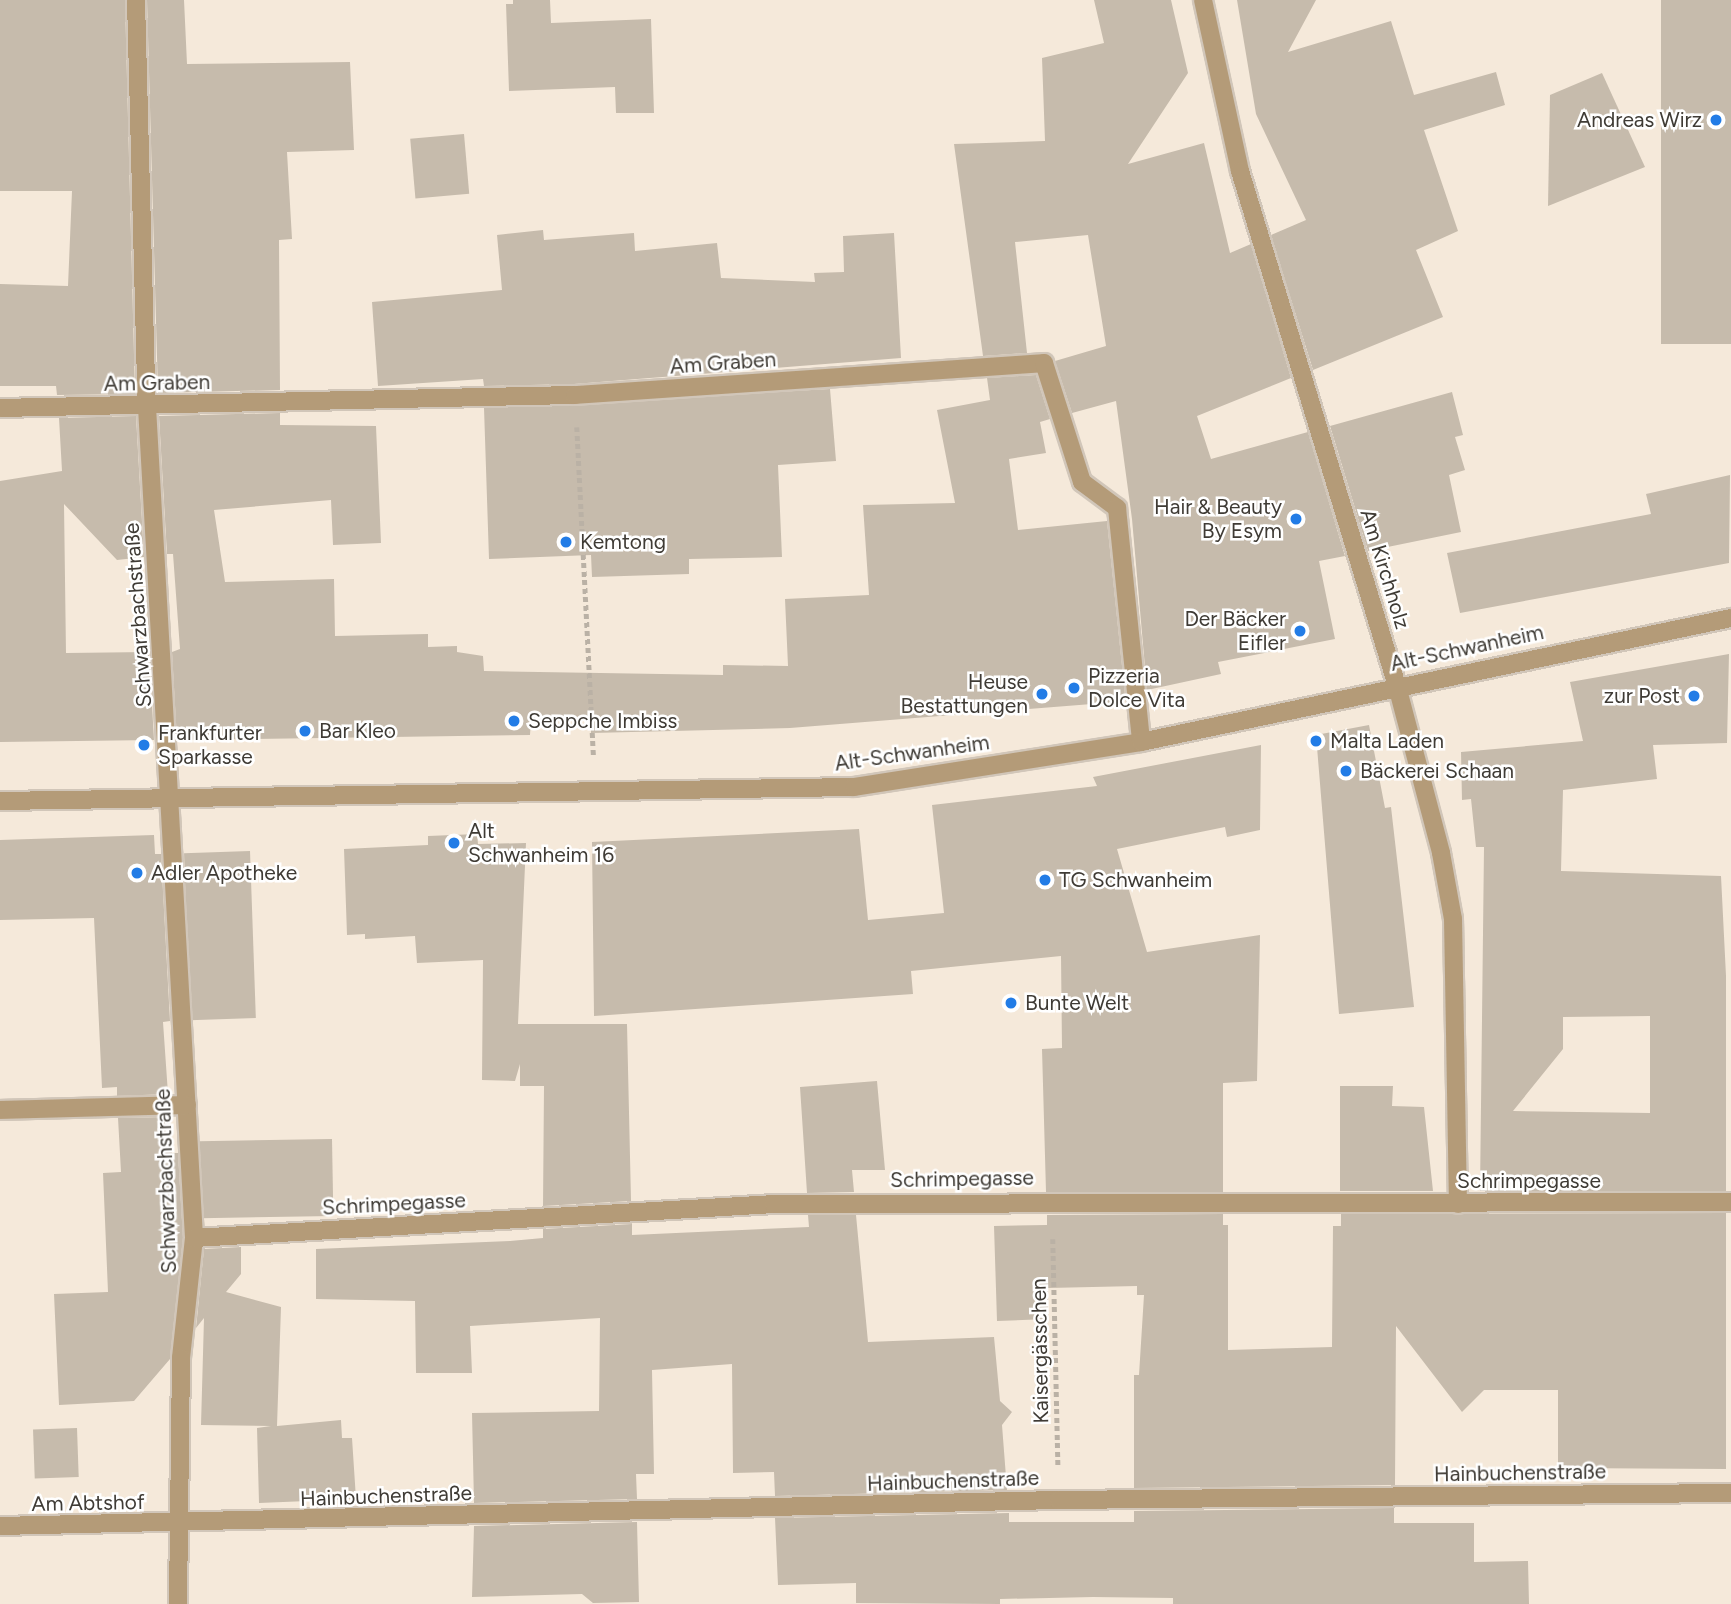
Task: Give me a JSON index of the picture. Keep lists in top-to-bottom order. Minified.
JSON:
{"streets":{"street":["Am Graben","Am Kirchholz","Schwarzbachstraße","Alt-Schwanheim","Schrimpegasse","Hainbuchenstraße","Am Abtshof"],"path":["Kaisergässchen"]},"crossings":[["Am Graben","Schwarzbachstraße"],["Am Graben","Alt-Schwanheim"],["Am Kirchholz","Alt-Schwanheim"],["Am Kirchholz","Schrimpegasse"],["Schwarzbachstraße","Alt-Schwanheim"],["Schwarzbachstraße","Schrimpegasse"],["Schwarzbachstraße","Hainbuchenstraße"],["Schwarzbachstraße","Am Abtshof"],["Schrimpegasse","Kaisergässchen"],["Kaisergässchen","Hainbuchenstraße"],["Hainbuchenstraße","Am Abtshof"]],"places":["Andreas Wirz","Hair & Beauty By Esym","Kemtong","Der Bäcker Eifler","Pizzeria Dolce Vita","Heuse Bestattungen","zur Post","Seppche Imbiss","Bar Kleo","Malta Laden","Frankfurter Sparkasse","Bäckerei Schaan","Alt Schwanheim 16","Adler Apotheke","TG Schwanheim","Bunte Welt"]}
